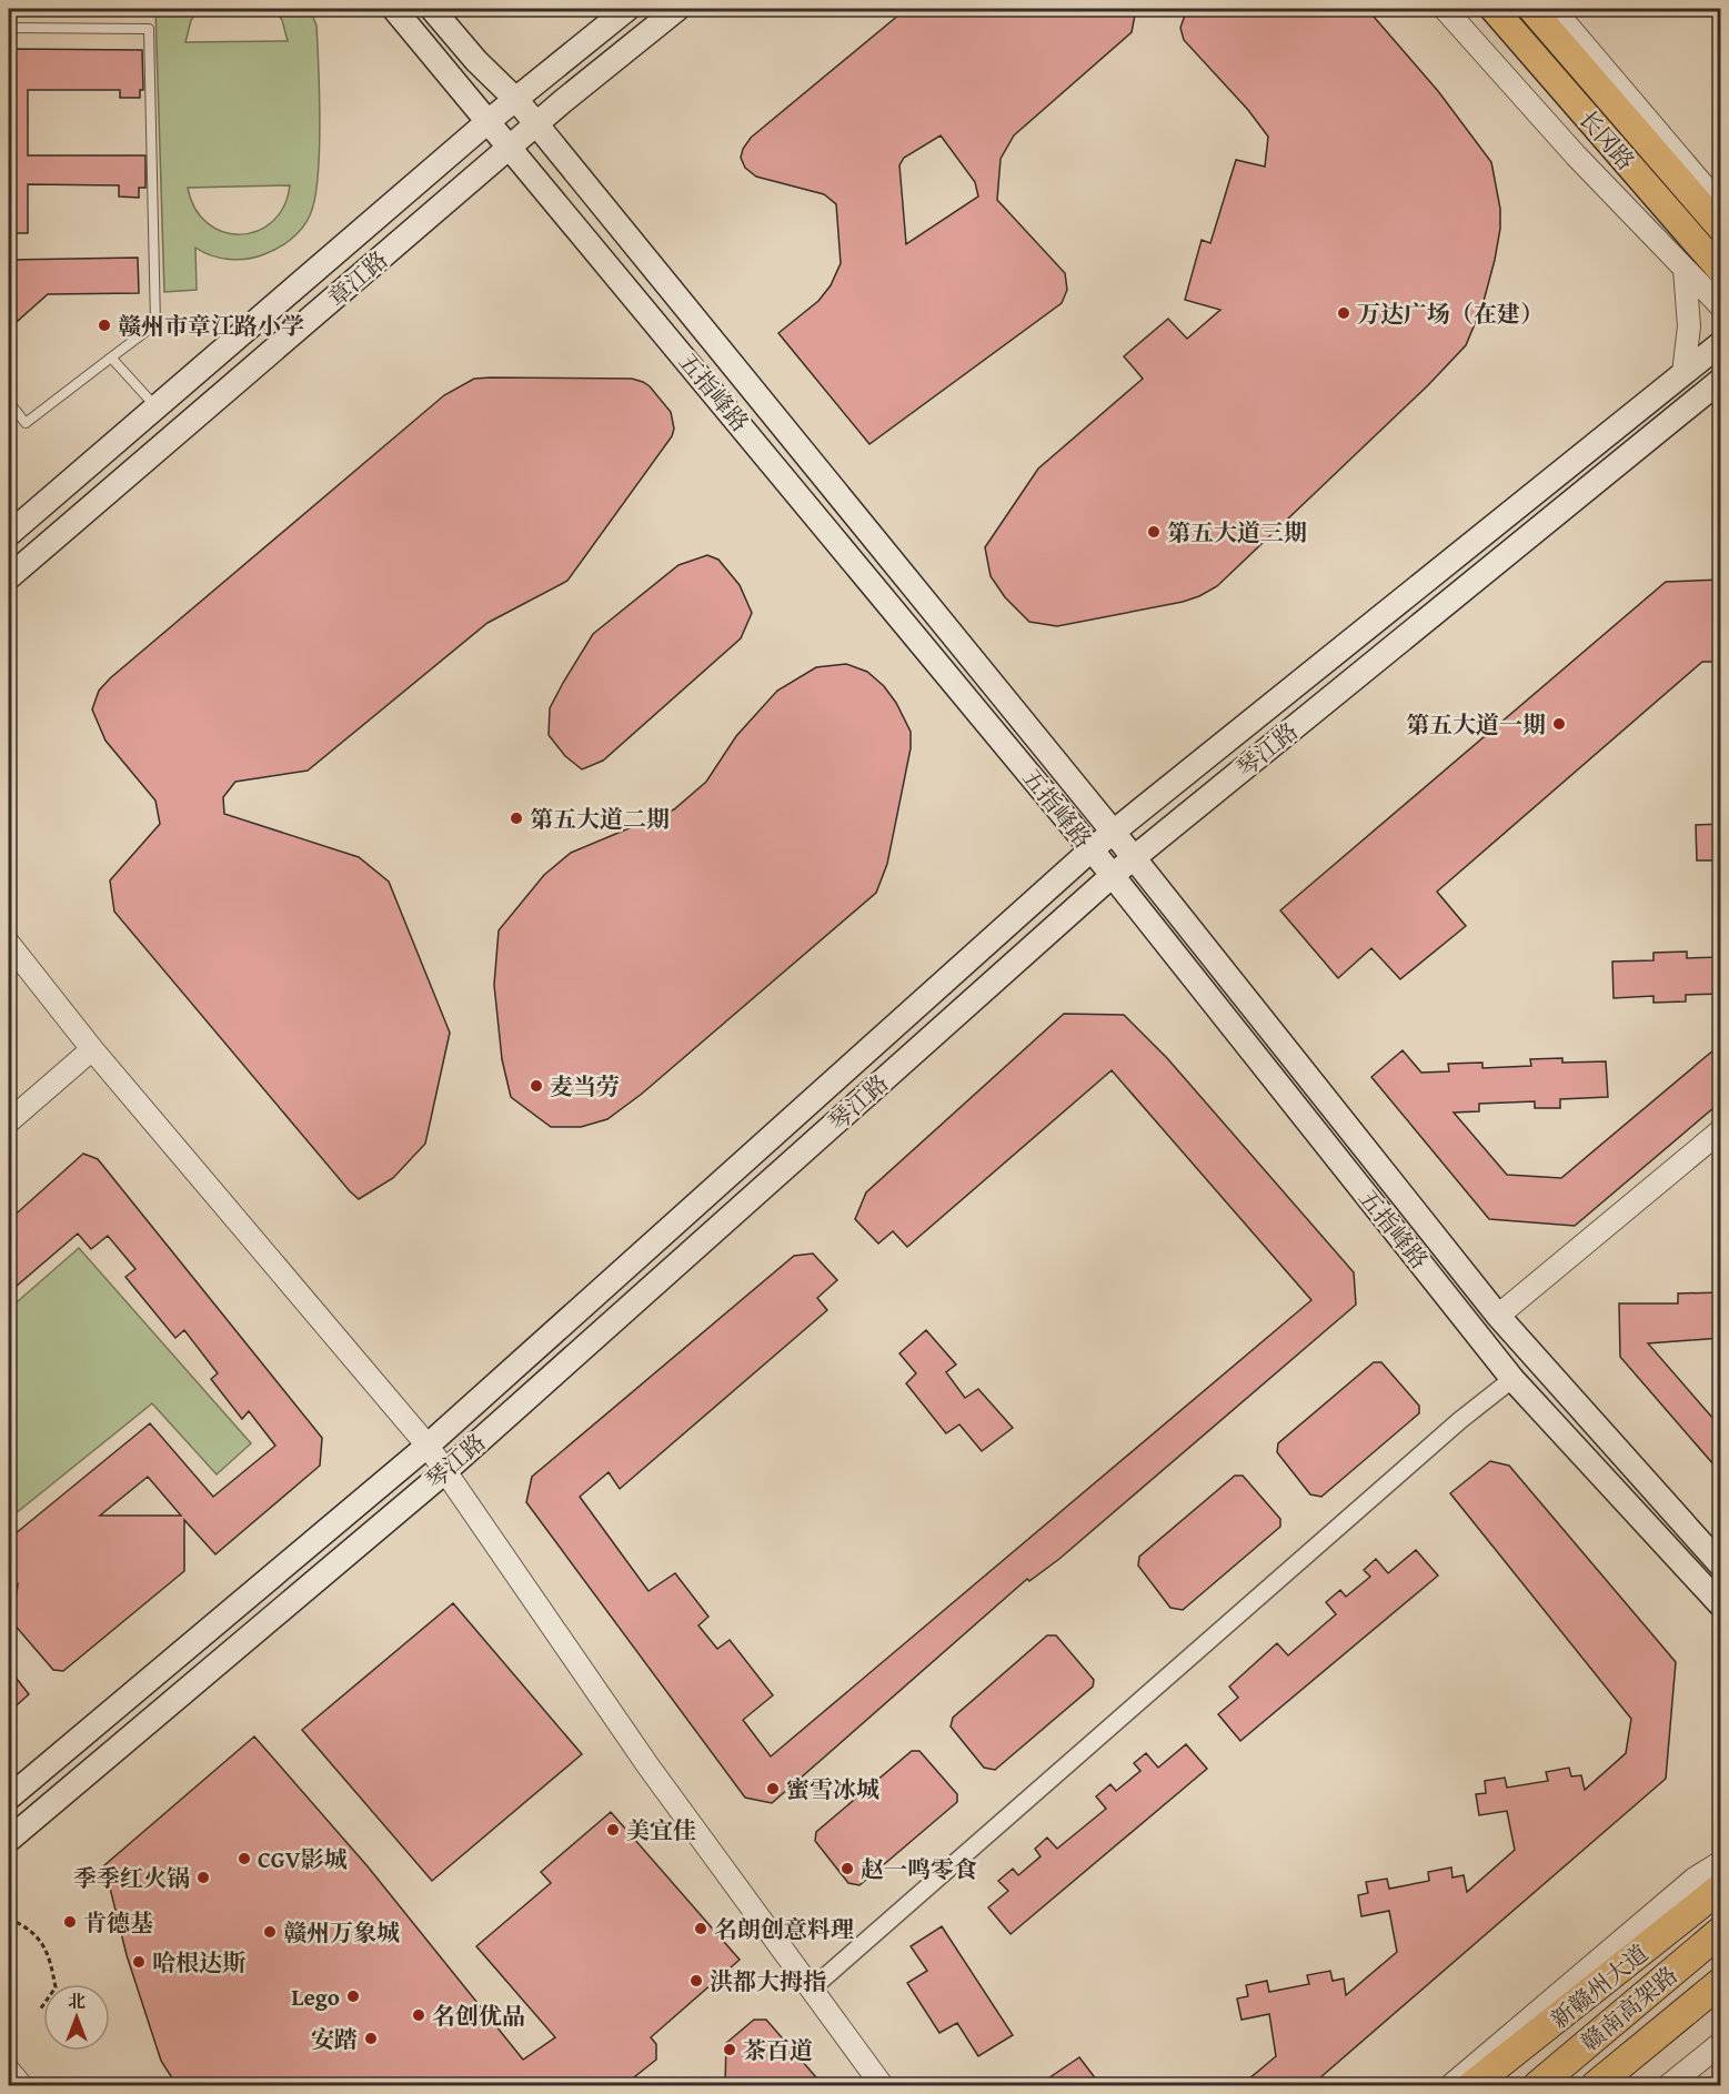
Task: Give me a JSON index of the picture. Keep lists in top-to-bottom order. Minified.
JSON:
{"streets":{"highway":["赣南高架路"],"main road":["长冈路","章江路","五指峰路","琴江路","新赣州大道"]},"crossings":[["章江路","五指峰路"],["五指峰路","琴江路"]],"places":["万达广场（在建）","赣州市章江路小学","第五大道三期","第五大道一期","第五大道二期","麦当劳","蜜雪冰城","美宜佳","CGV影城","赵一鸣零食","季季红火锅","肯德基","名朗创意料理","赣州万象城","哈根达斯","洪都大拇指","Lego","名创优品","安踏","茶百道"],"north":"top"}
